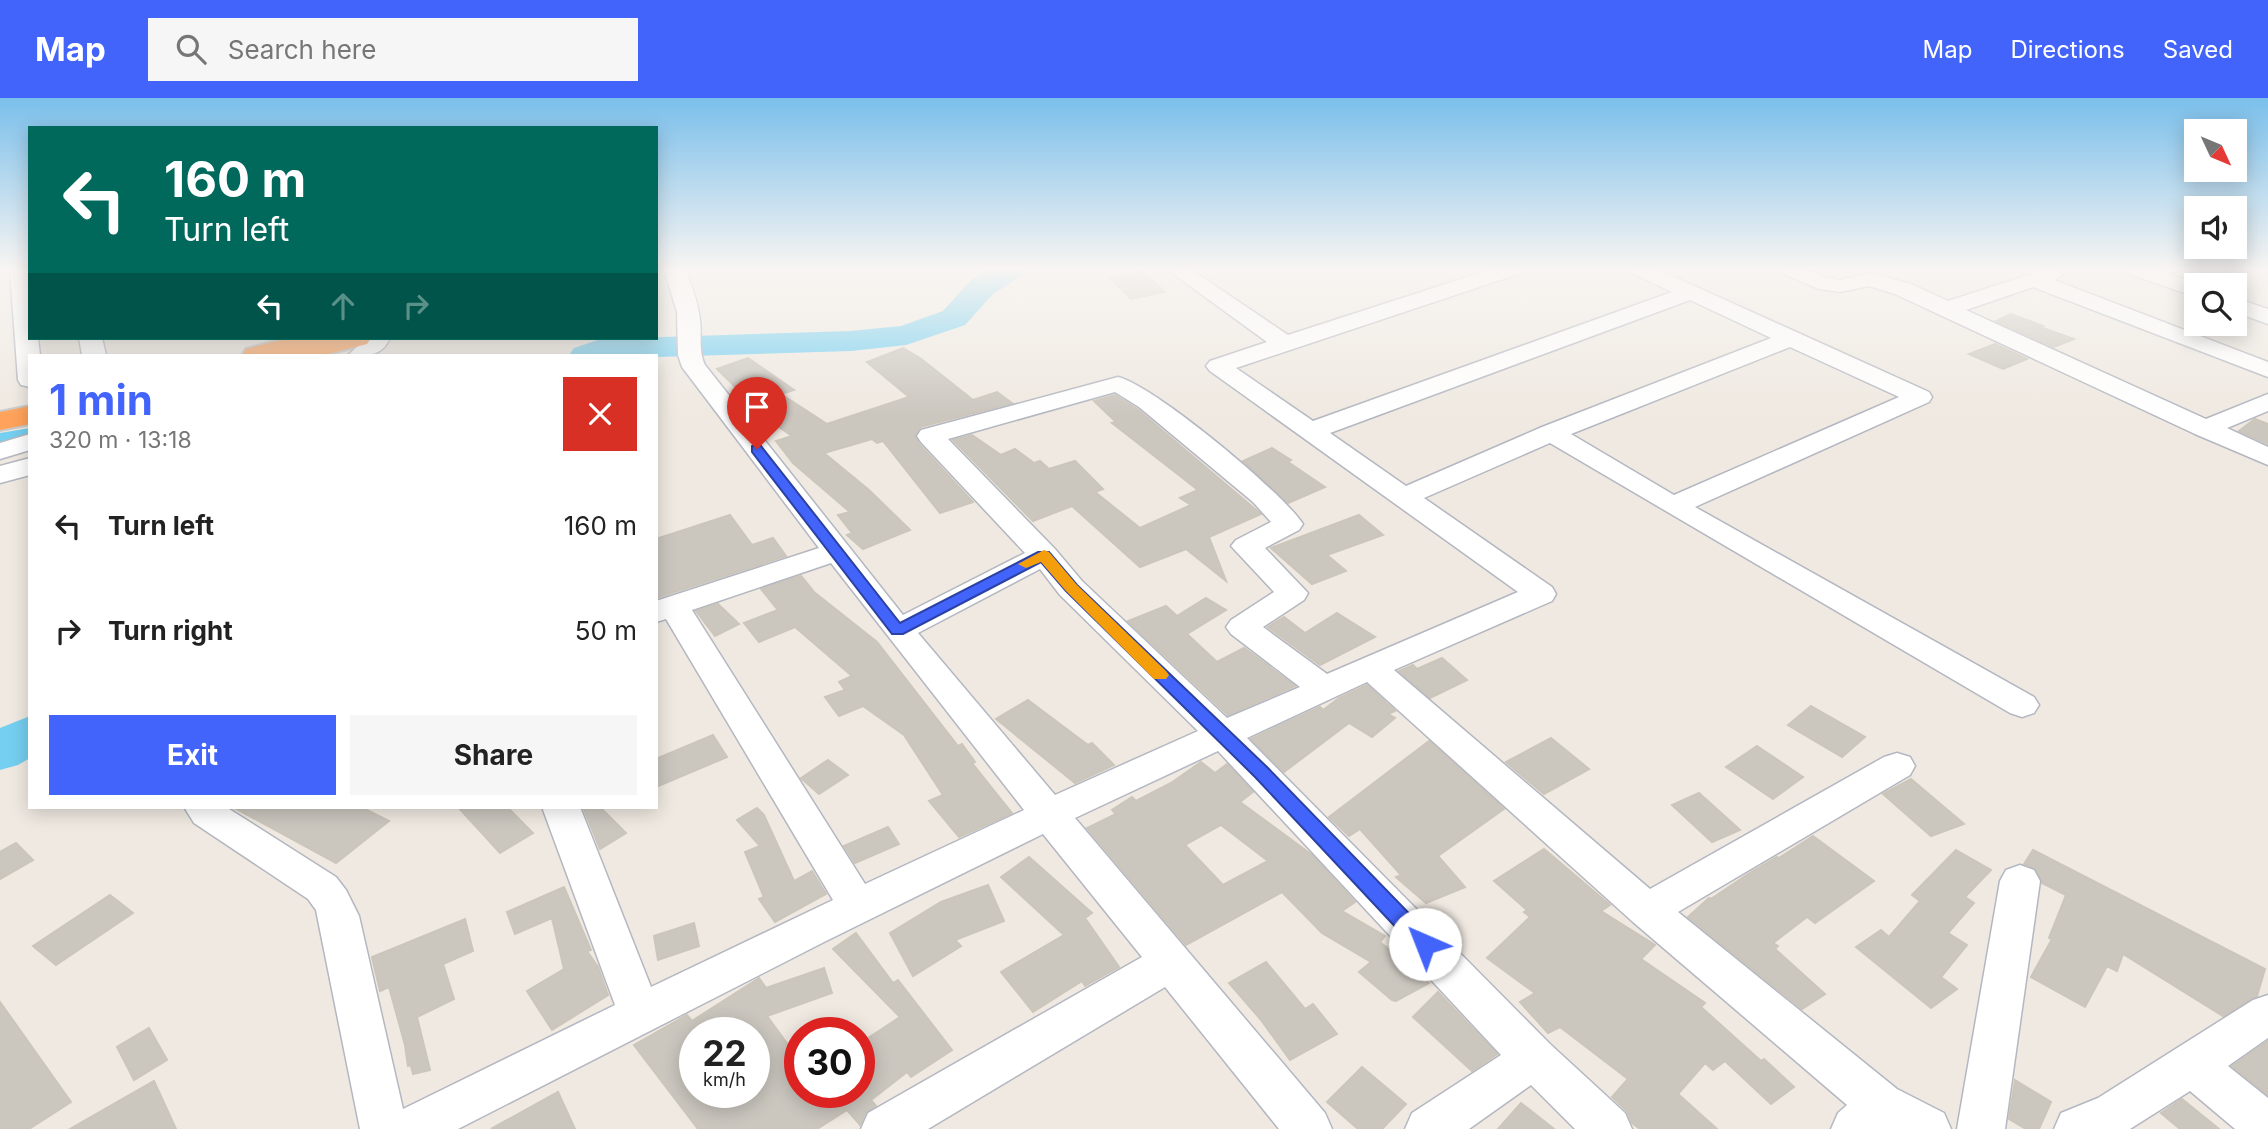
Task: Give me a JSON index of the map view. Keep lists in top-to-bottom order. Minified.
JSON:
{"north":"bottom right","page":{"header":"Map","search":"Search here","nav":["Map","Directions","Saved"],"turn":["160 m","Turn left"],"heading":["1 min","320 m · 13:18"],"list":[{"name":"Turn left","value":"160 m"},{"name":"Turn right","value":"50 m"}],"buttons":["Exit","Share"],"speed":"22 km/h","limit":"30"}}
